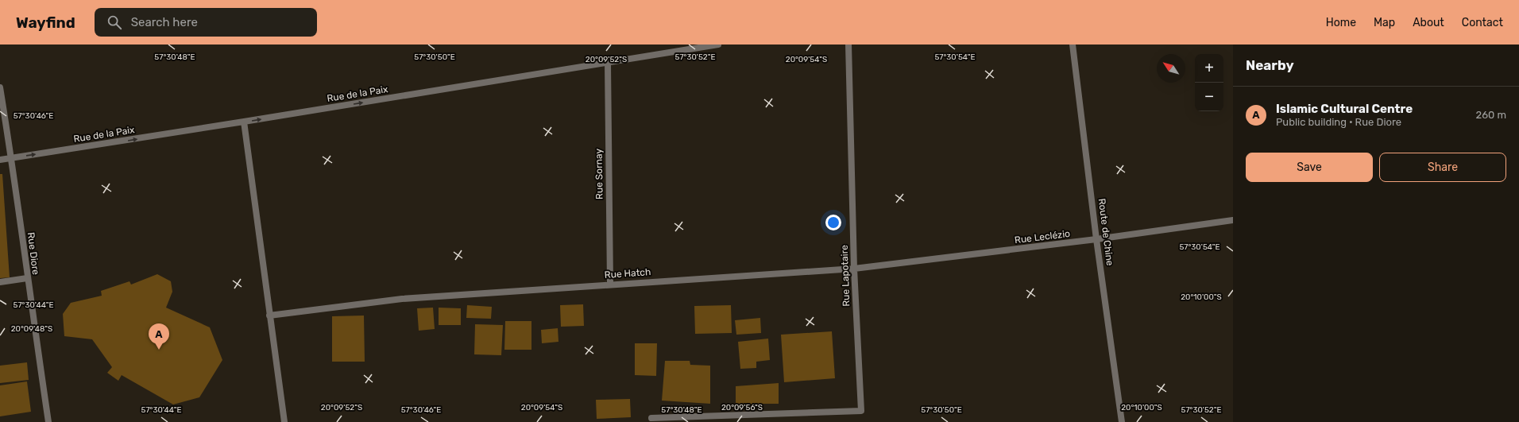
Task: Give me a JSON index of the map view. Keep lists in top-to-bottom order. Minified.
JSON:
{"streets":{"street":["Rue de la Paix","Rue Sornay","Route de Chine","Rue Leclézio","Rue Diore","Rue Hatch","Rue Lapotaire"]},"crossings":[["Rue de la Paix","Rue Sornay"],["Rue de la Paix","Rue Diore"],["Rue Sornay","Rue Hatch"],["Route de Chine","Rue Leclézio"],["Rue Leclézio","Rue Hatch"],["Rue Leclézio","Rue Lapotaire"],["Rue Hatch","Rue Lapotaire"]],"one_way":["Rue de la Paix"],"north":"top left","page":{"header":"Wayfind","search":"Search here","nav":["Home","Map","About","Contact"],"heading":"Nearby","map_buttons":["+","−"],"list":[{"mark":"A","name":"Islamic Cultural Centre","note":"Public building · Rue Diore","value":"260 m"}],"buttons":["Save","Share"],"pins":"A"},"coordinates":["57°30'48\"E","57°30'50\"E","57°30'52\"E","57°30'54\"E","20°09'52\"S","20°09'54\"S","57°30'46\"E","20°10'00\"S","57°30'44\"E","20°09'48\"S","20°09'56\"S"]}
